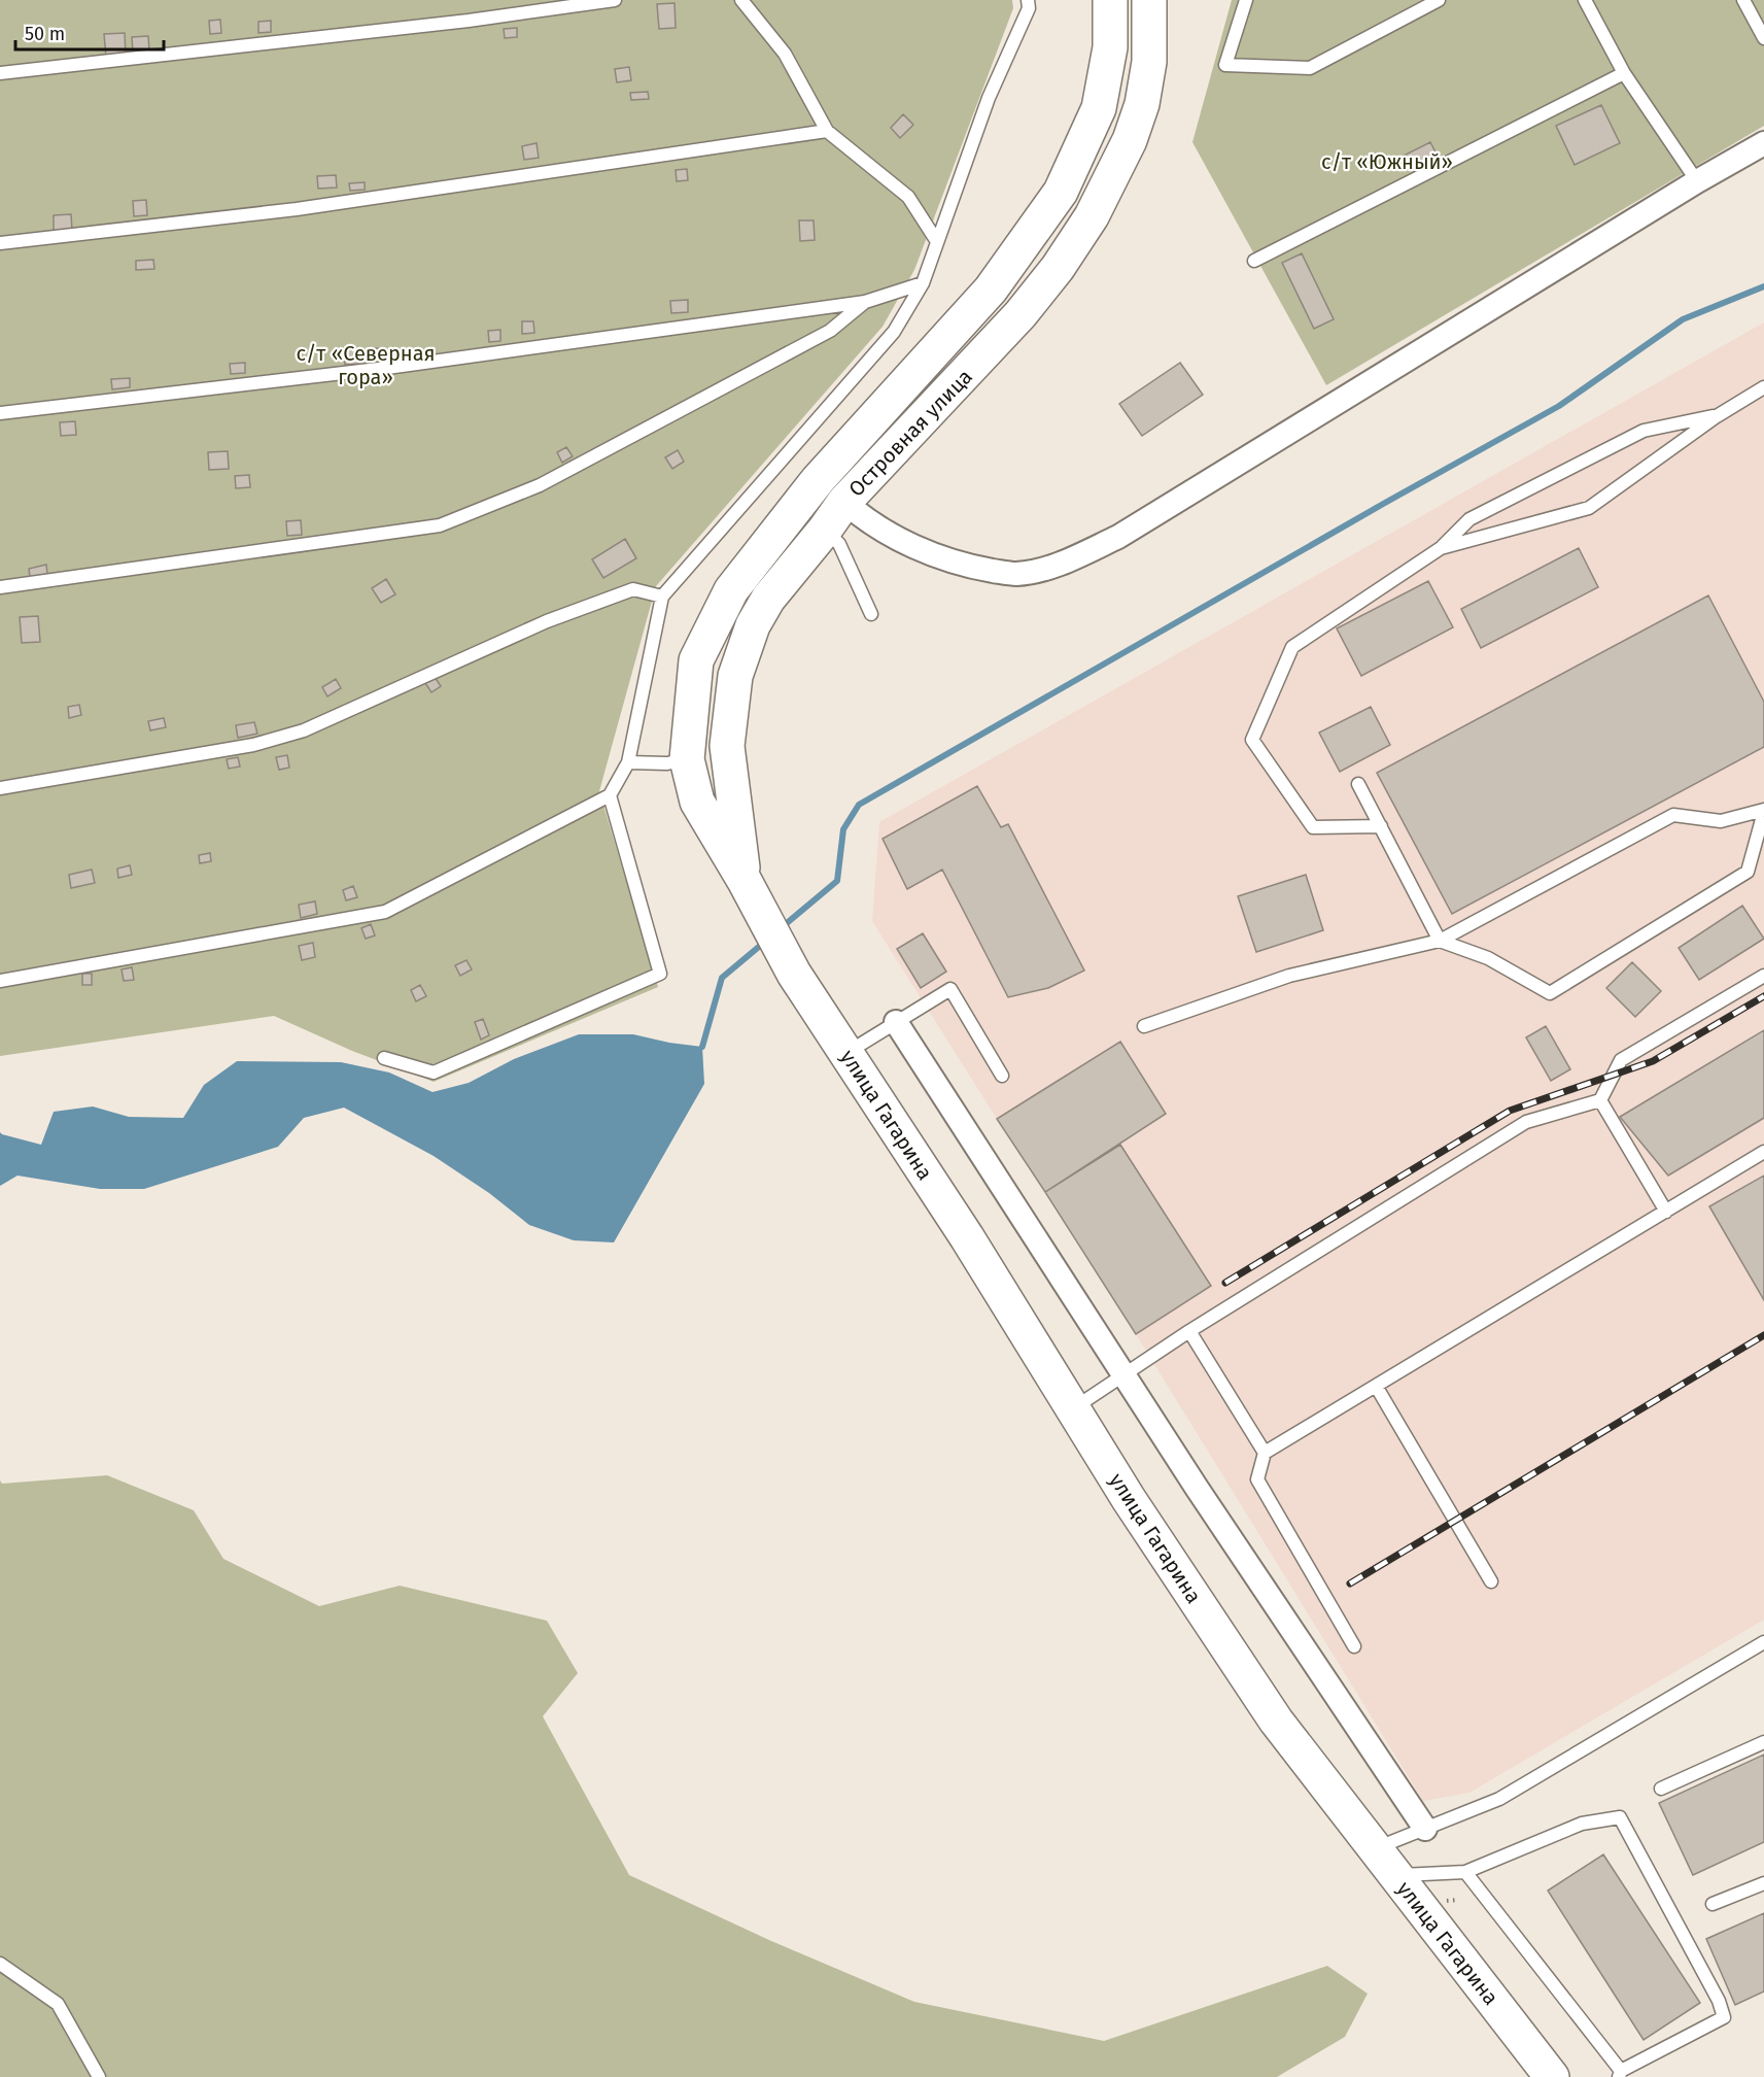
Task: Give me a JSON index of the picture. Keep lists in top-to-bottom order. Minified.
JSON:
{"streets":{"main road":["Островная улица","улица Гагарина"]},"crossings":[["Островная улица","улица Гагарина"]],"parks":["с/т «Южный»","с/т «Северная гора»"],"scale_bar":"50 m"}
